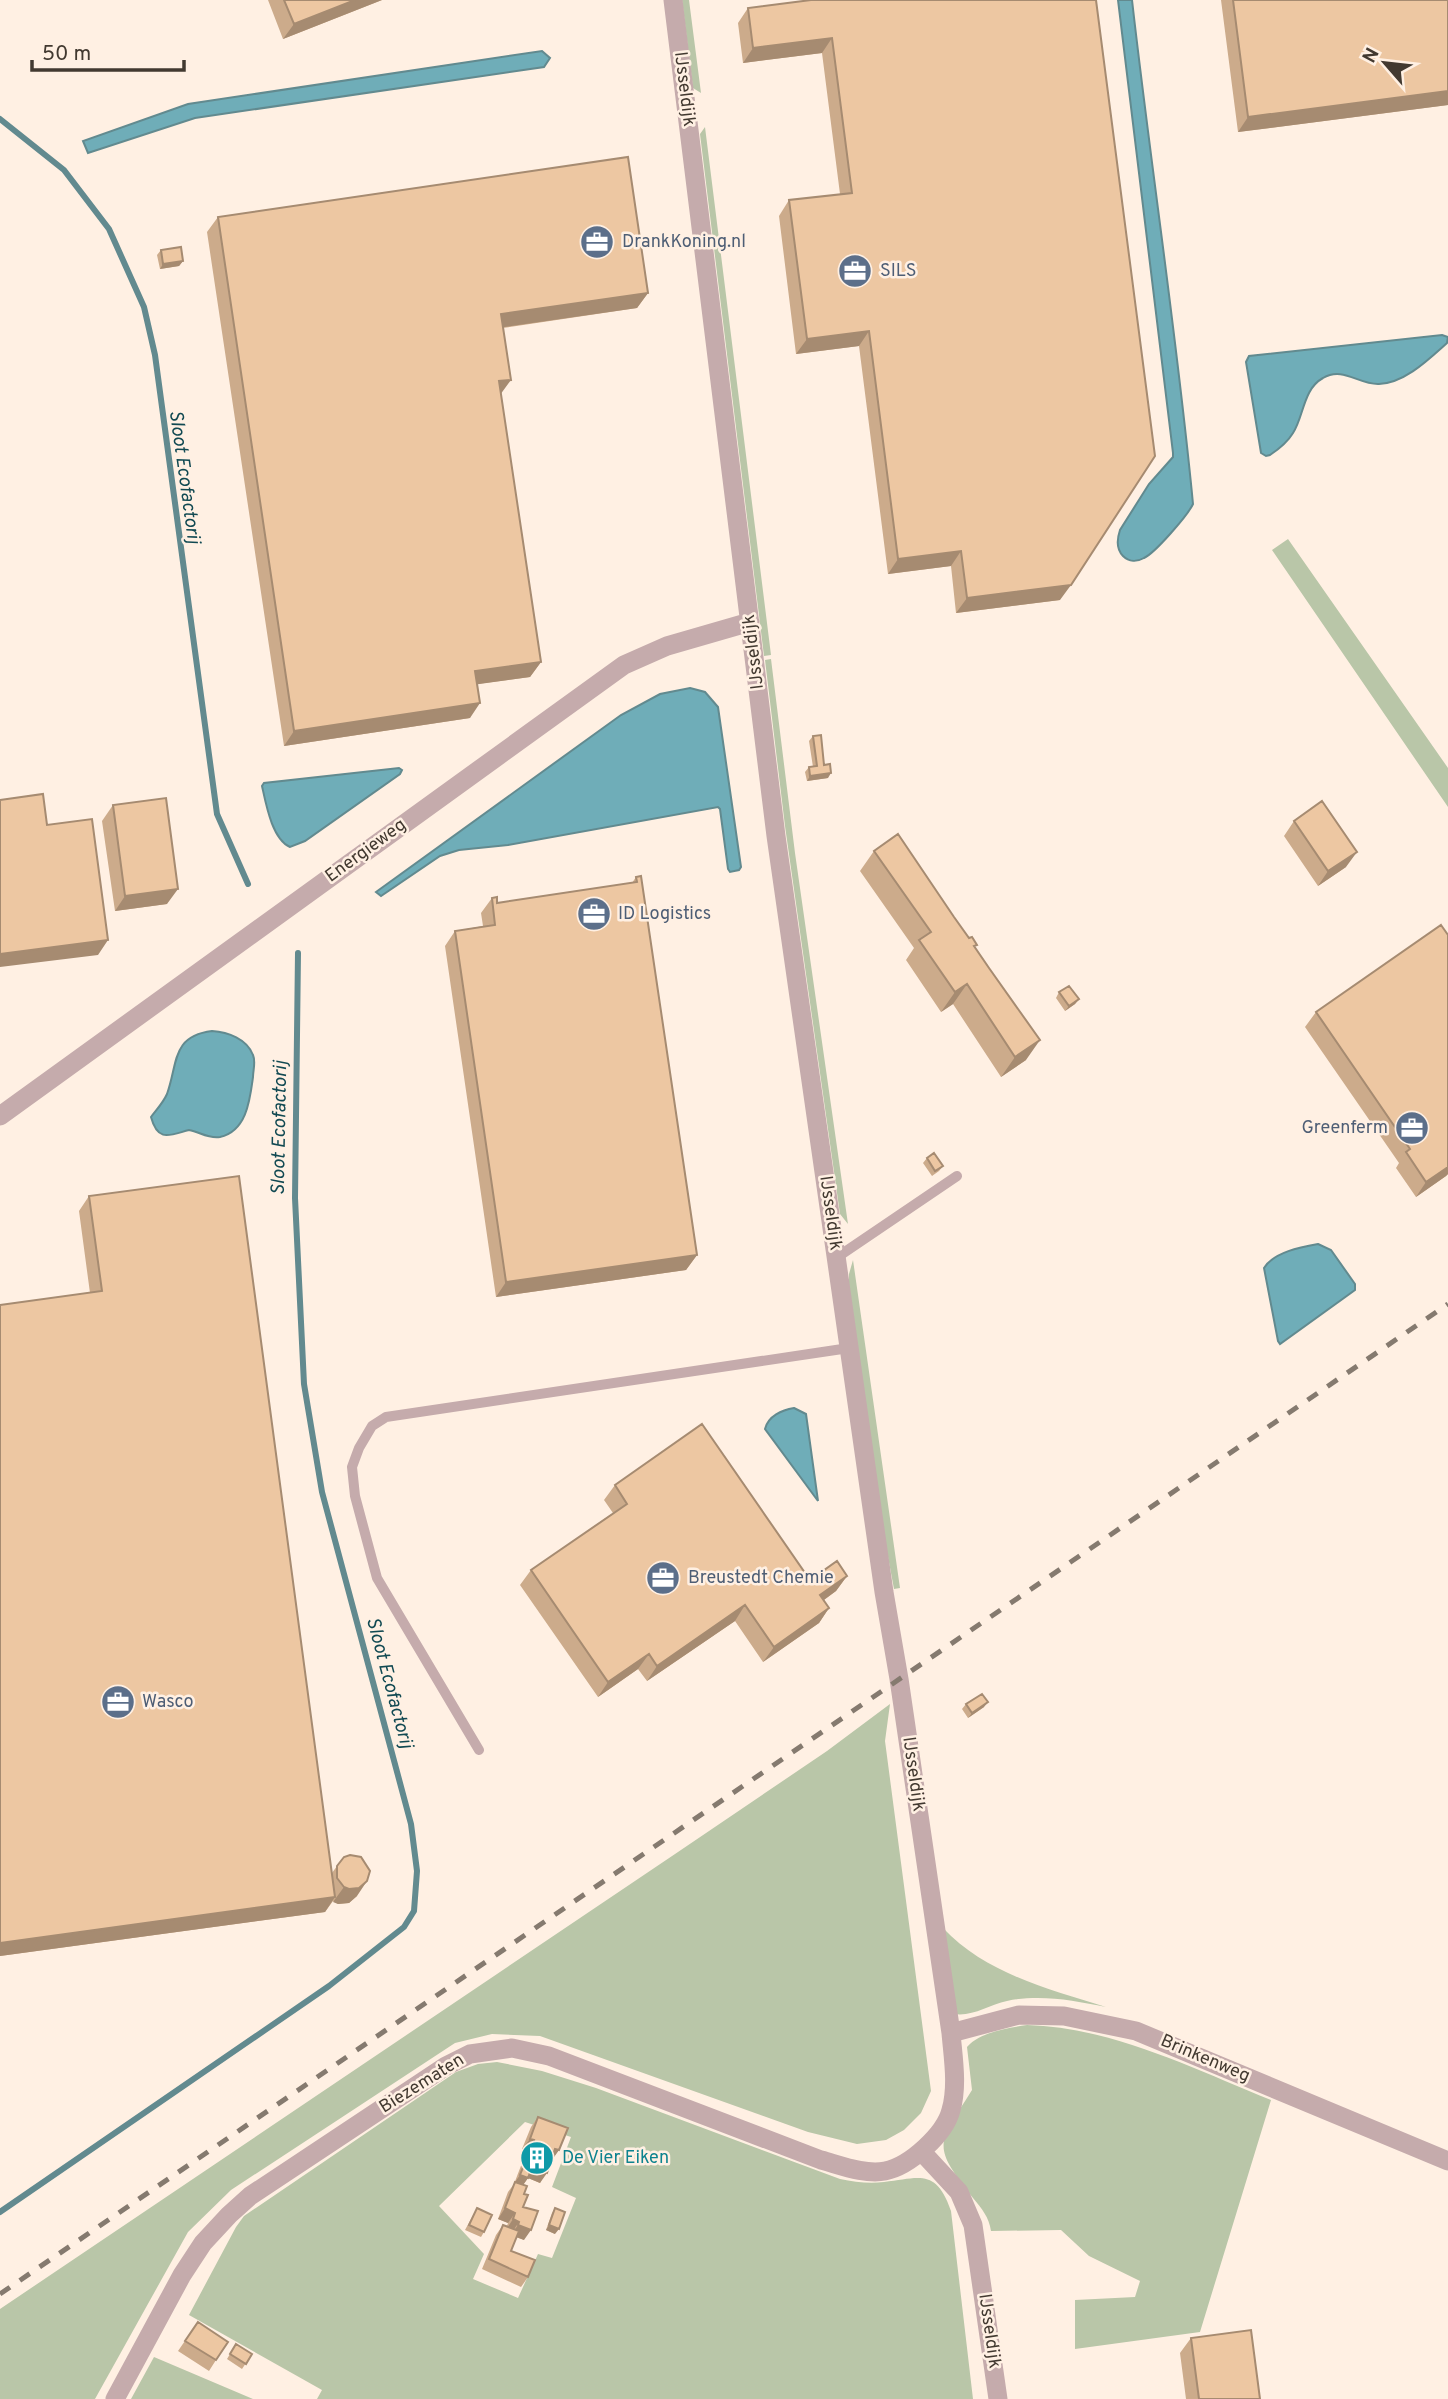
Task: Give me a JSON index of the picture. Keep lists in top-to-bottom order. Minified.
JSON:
{"streets":{"street":["IJsseldijk","Energieweg","Brinkenweg","Biezematen"]},"crossings":[["IJsseldijk","Energieweg"],["IJsseldijk","Brinkenweg"],["IJsseldijk","Biezematen"]],"water":["Sloot Ecofactorij"],"places":{"office":["DrankKoning.nl","SILS","ID Logistics","Greenferm","Breustedt Chemie","Wasco"],"building":["De Vier Eiken"]},"scale_bar":"50 m","north":"top left"}
